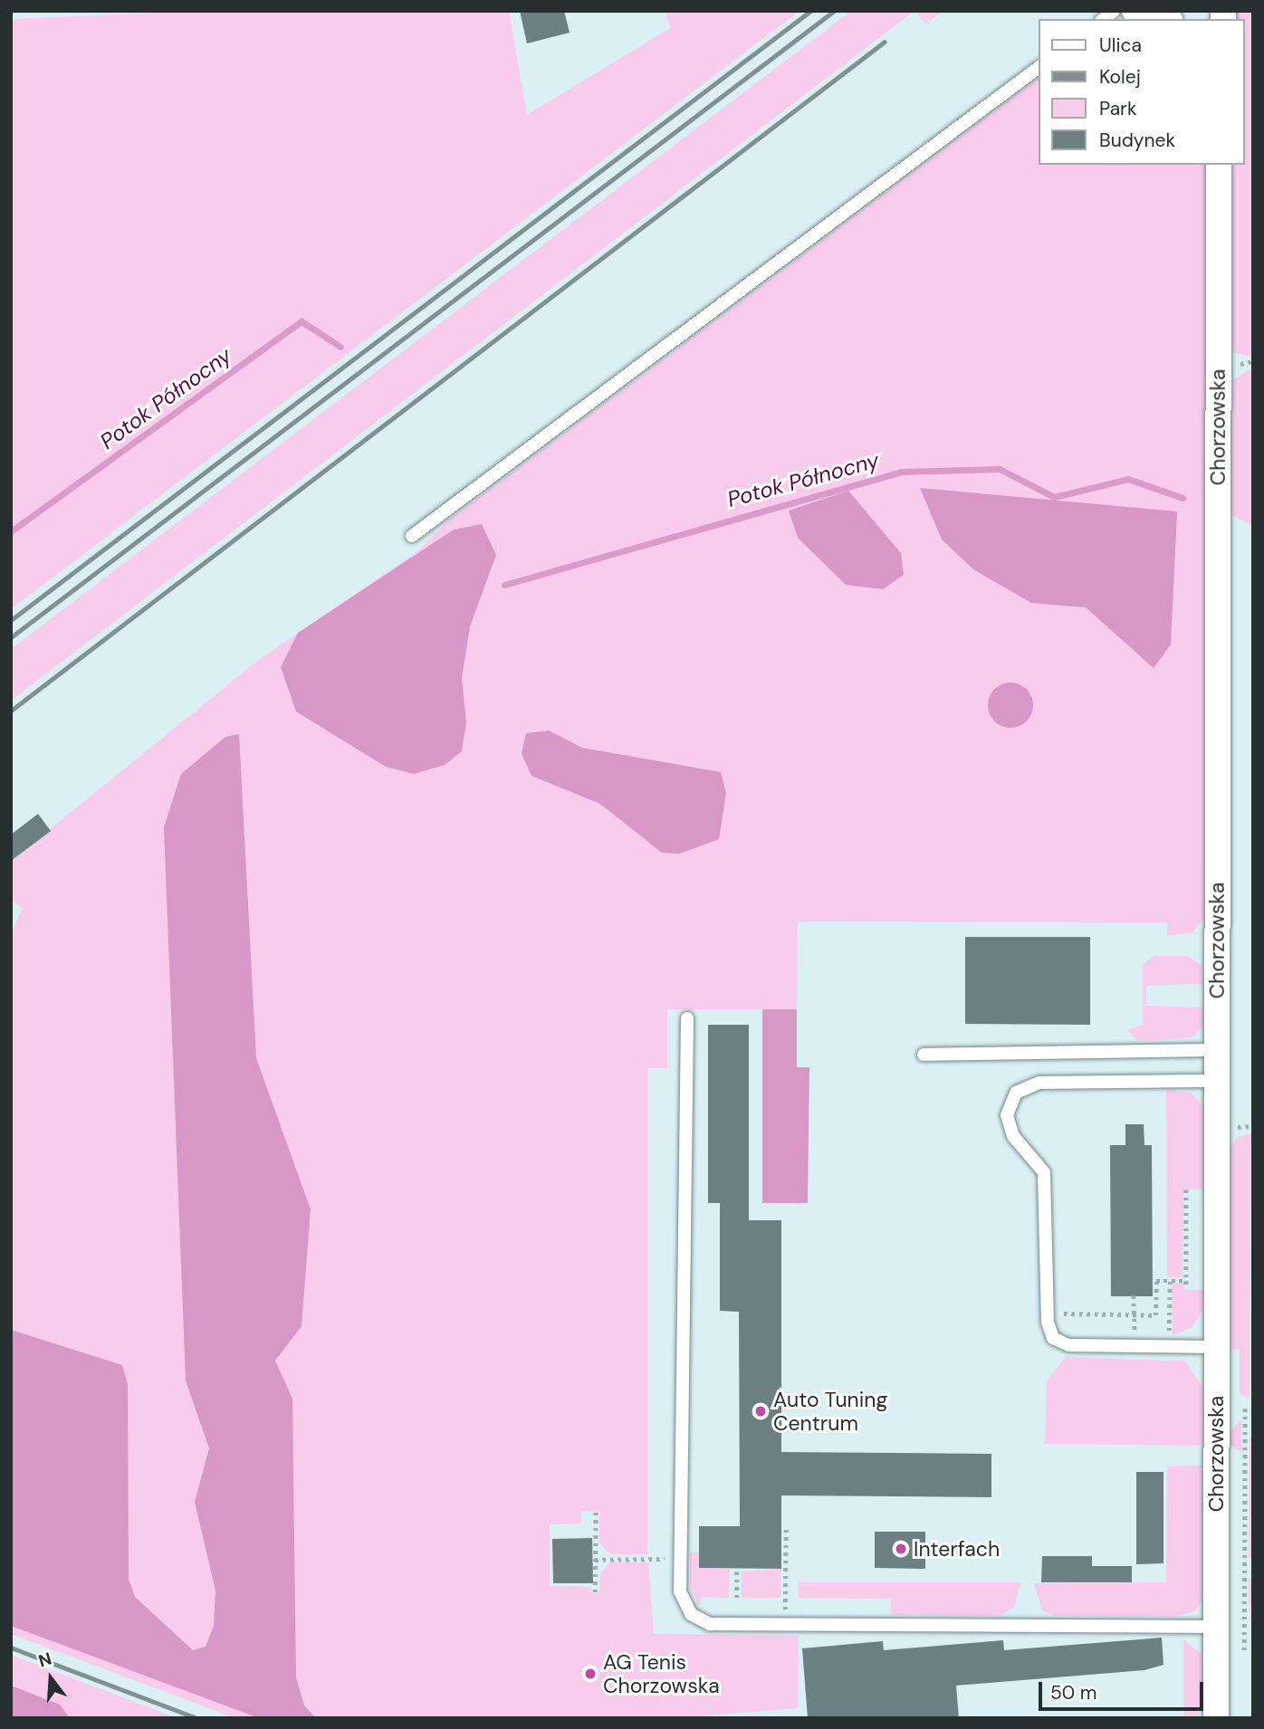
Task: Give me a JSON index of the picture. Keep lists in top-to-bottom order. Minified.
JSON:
{"streets":{"street":["Chorzowska"]},"water":["Potok Północny"],"places":["Auto Tuning Centrum","Interfach","AG Tenis Chorzowska"],"legend":["Ulica","Kolej","Park","Budynek"],"scale_bar":"50 m","north":"top"}
